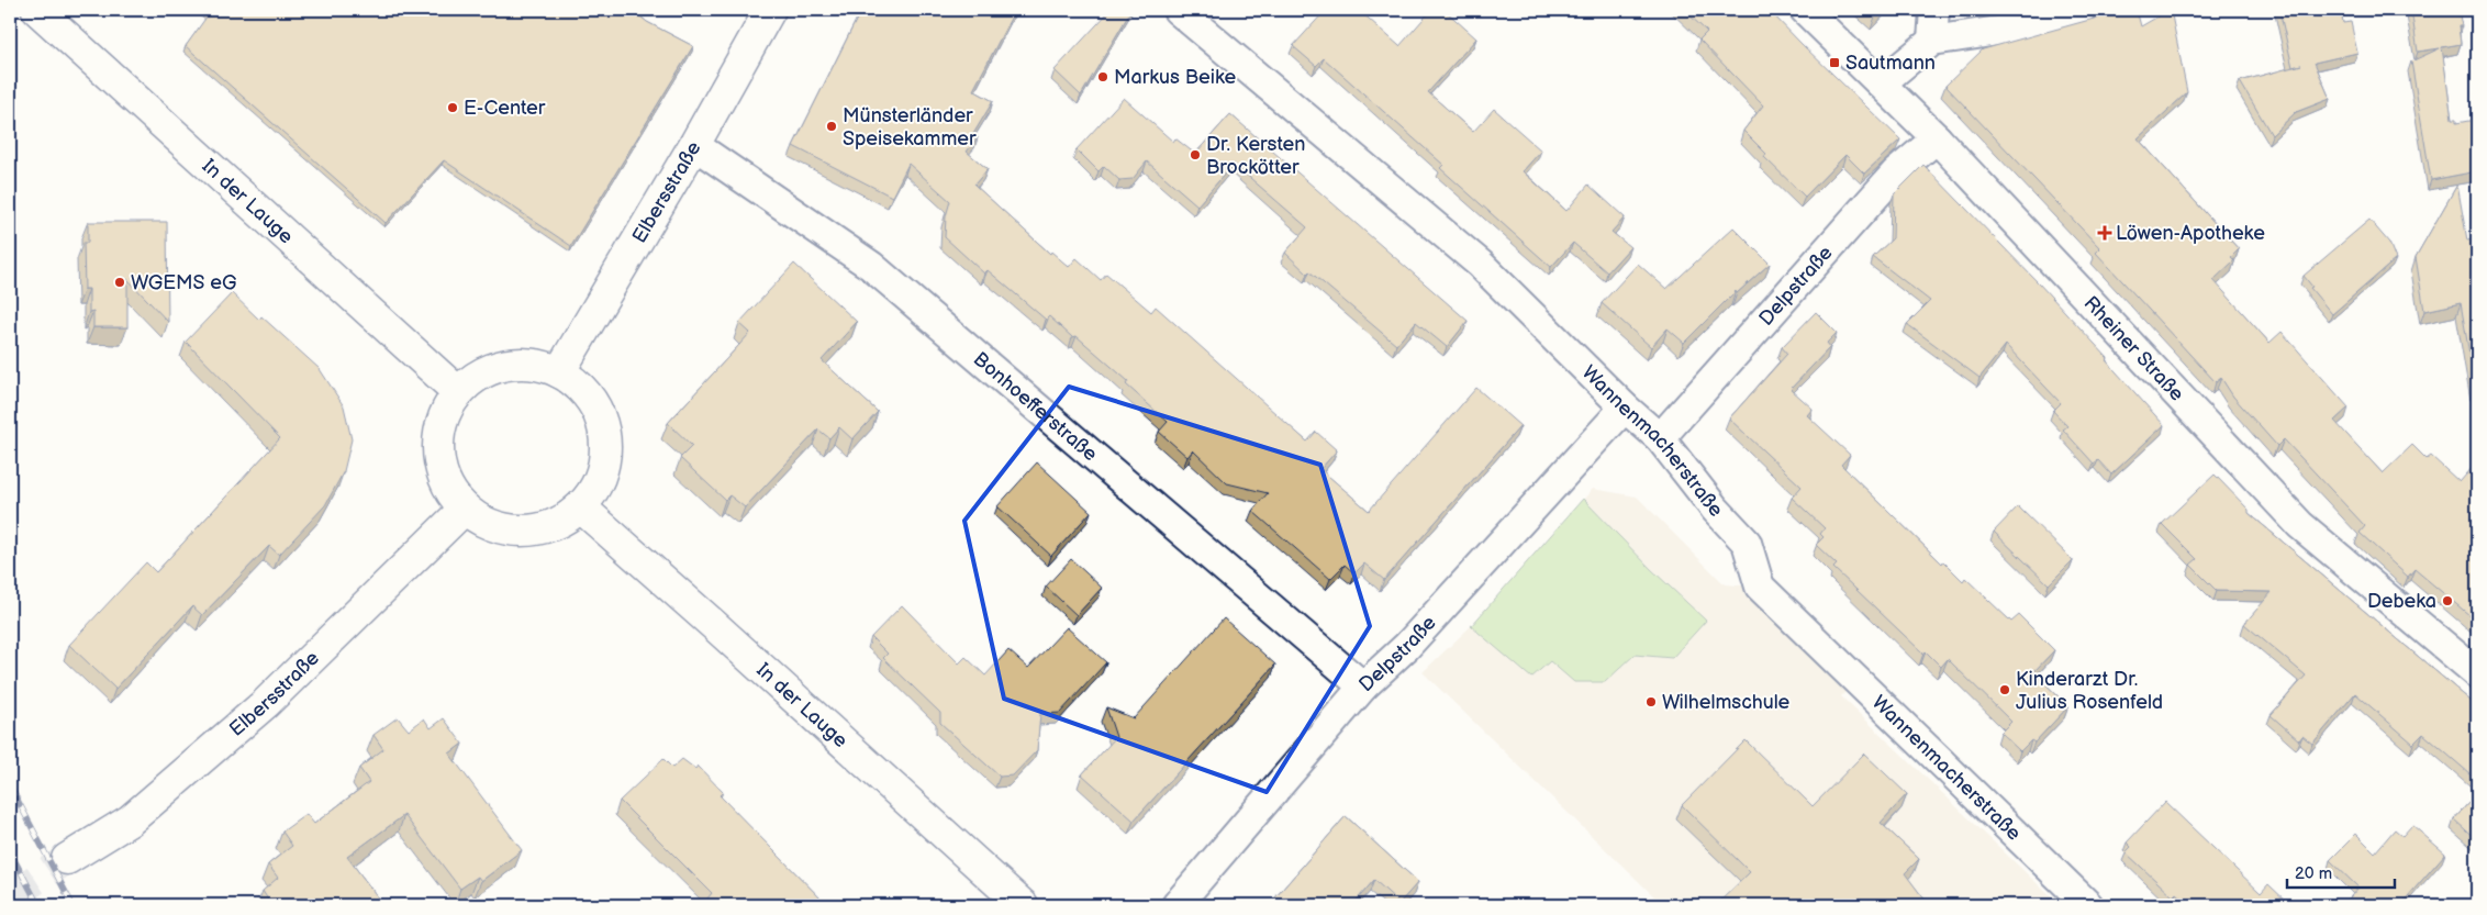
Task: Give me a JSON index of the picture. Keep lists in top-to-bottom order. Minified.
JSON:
{"streets":{"main road":["Elbersstraße","In der Lauge"],"street":["Delpstraße","Rheiner Straße","Bonhoefferstraße","Wannenmacherstraße"]},"crossings":[["Elbersstraße","In der Lauge"],["Elbersstraße","Bonhoefferstraße"],["Delpstraße","Rheiner Straße"],["Delpstraße","Bonhoefferstraße"],["Delpstraße","Wannenmacherstraße"]],"places":{"transit":["Sautmann"],"other":["Markus Beike","E-Center","Münsterländer Speisekammer","Dr. Kersten Brockötter","WGEMS eG","Debeka","Kinderarzt Dr. Julius Rosenfeld","Wilhelmschule"],"health":["Löwen-Apotheke"]},"scale_bar":"20 m"}
